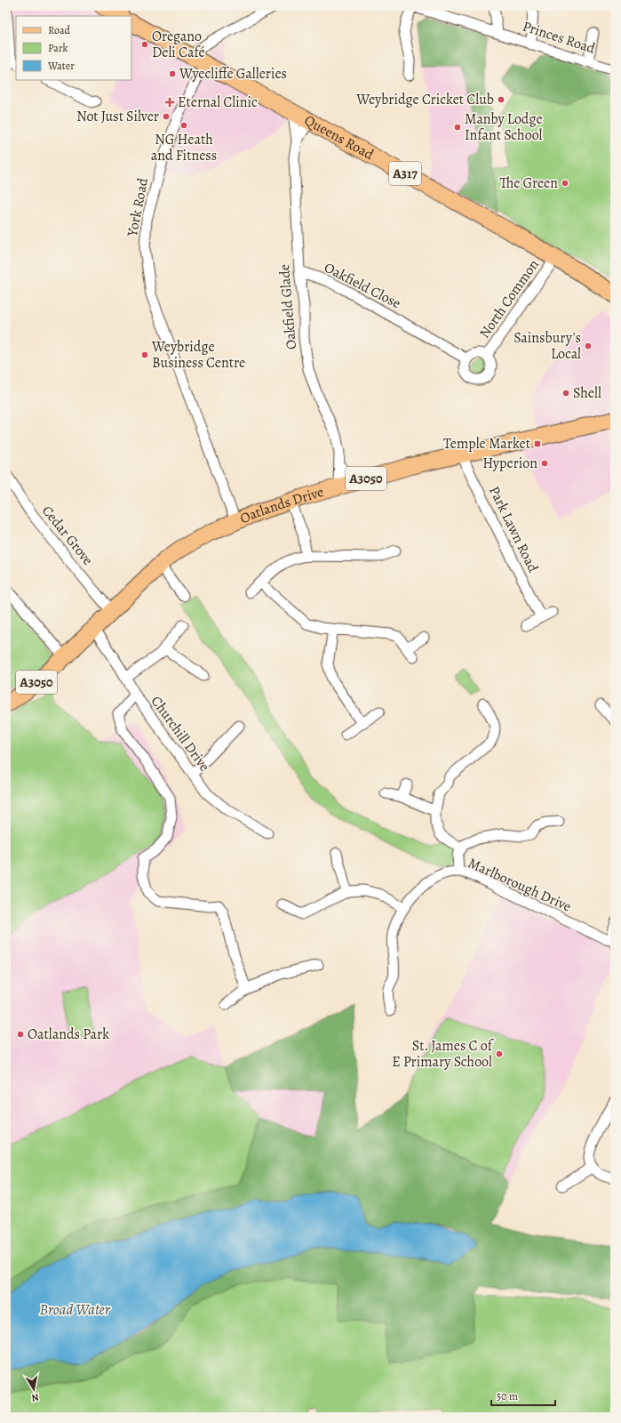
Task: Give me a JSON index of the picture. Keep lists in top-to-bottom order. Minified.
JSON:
{"streets":{"main road":["Queens Road","A317","A3050","Oatlands Drive"],"street":["Princes Road","York Road","Oakfield Close","North Common","Oakfield Glade","Park Lawn Road","Cedar Grove","Churchill Drive","Marlborough Drive"]},"crossings":[["Queens Road","York Road"],["Queens Road","North Common"],["Queens Road","Oakfield Glade"],["York Road","Oatlands Drive"],["Oakfield Close","North Common"],["Oakfield Close","Oakfield Glade"],["Oakfield Glade","Oatlands Drive"],["Oatlands Drive","Park Lawn Road"],["Oatlands Drive","Cedar Grove"],["Oatlands Drive","Churchill Drive"]],"water":["Broad Water"],"places":{"other":["Oregano Deli Café","Wyecliffe Galleries","Weybridge Cricket Club","Not Just Silver","NG Heath and Fitness","Manby Lodge Infant School","The Green","Sainsbury's Local","Weybridge Business Centre","Shell","Hyperion","Oatlands Park","St. James C of E Primary School"],"health":["Eternal Clinic"],"transit":["Temple Market"]},"legend":["Road","Park","Water"],"scale_bar":"50 m","north":"bottom"}
